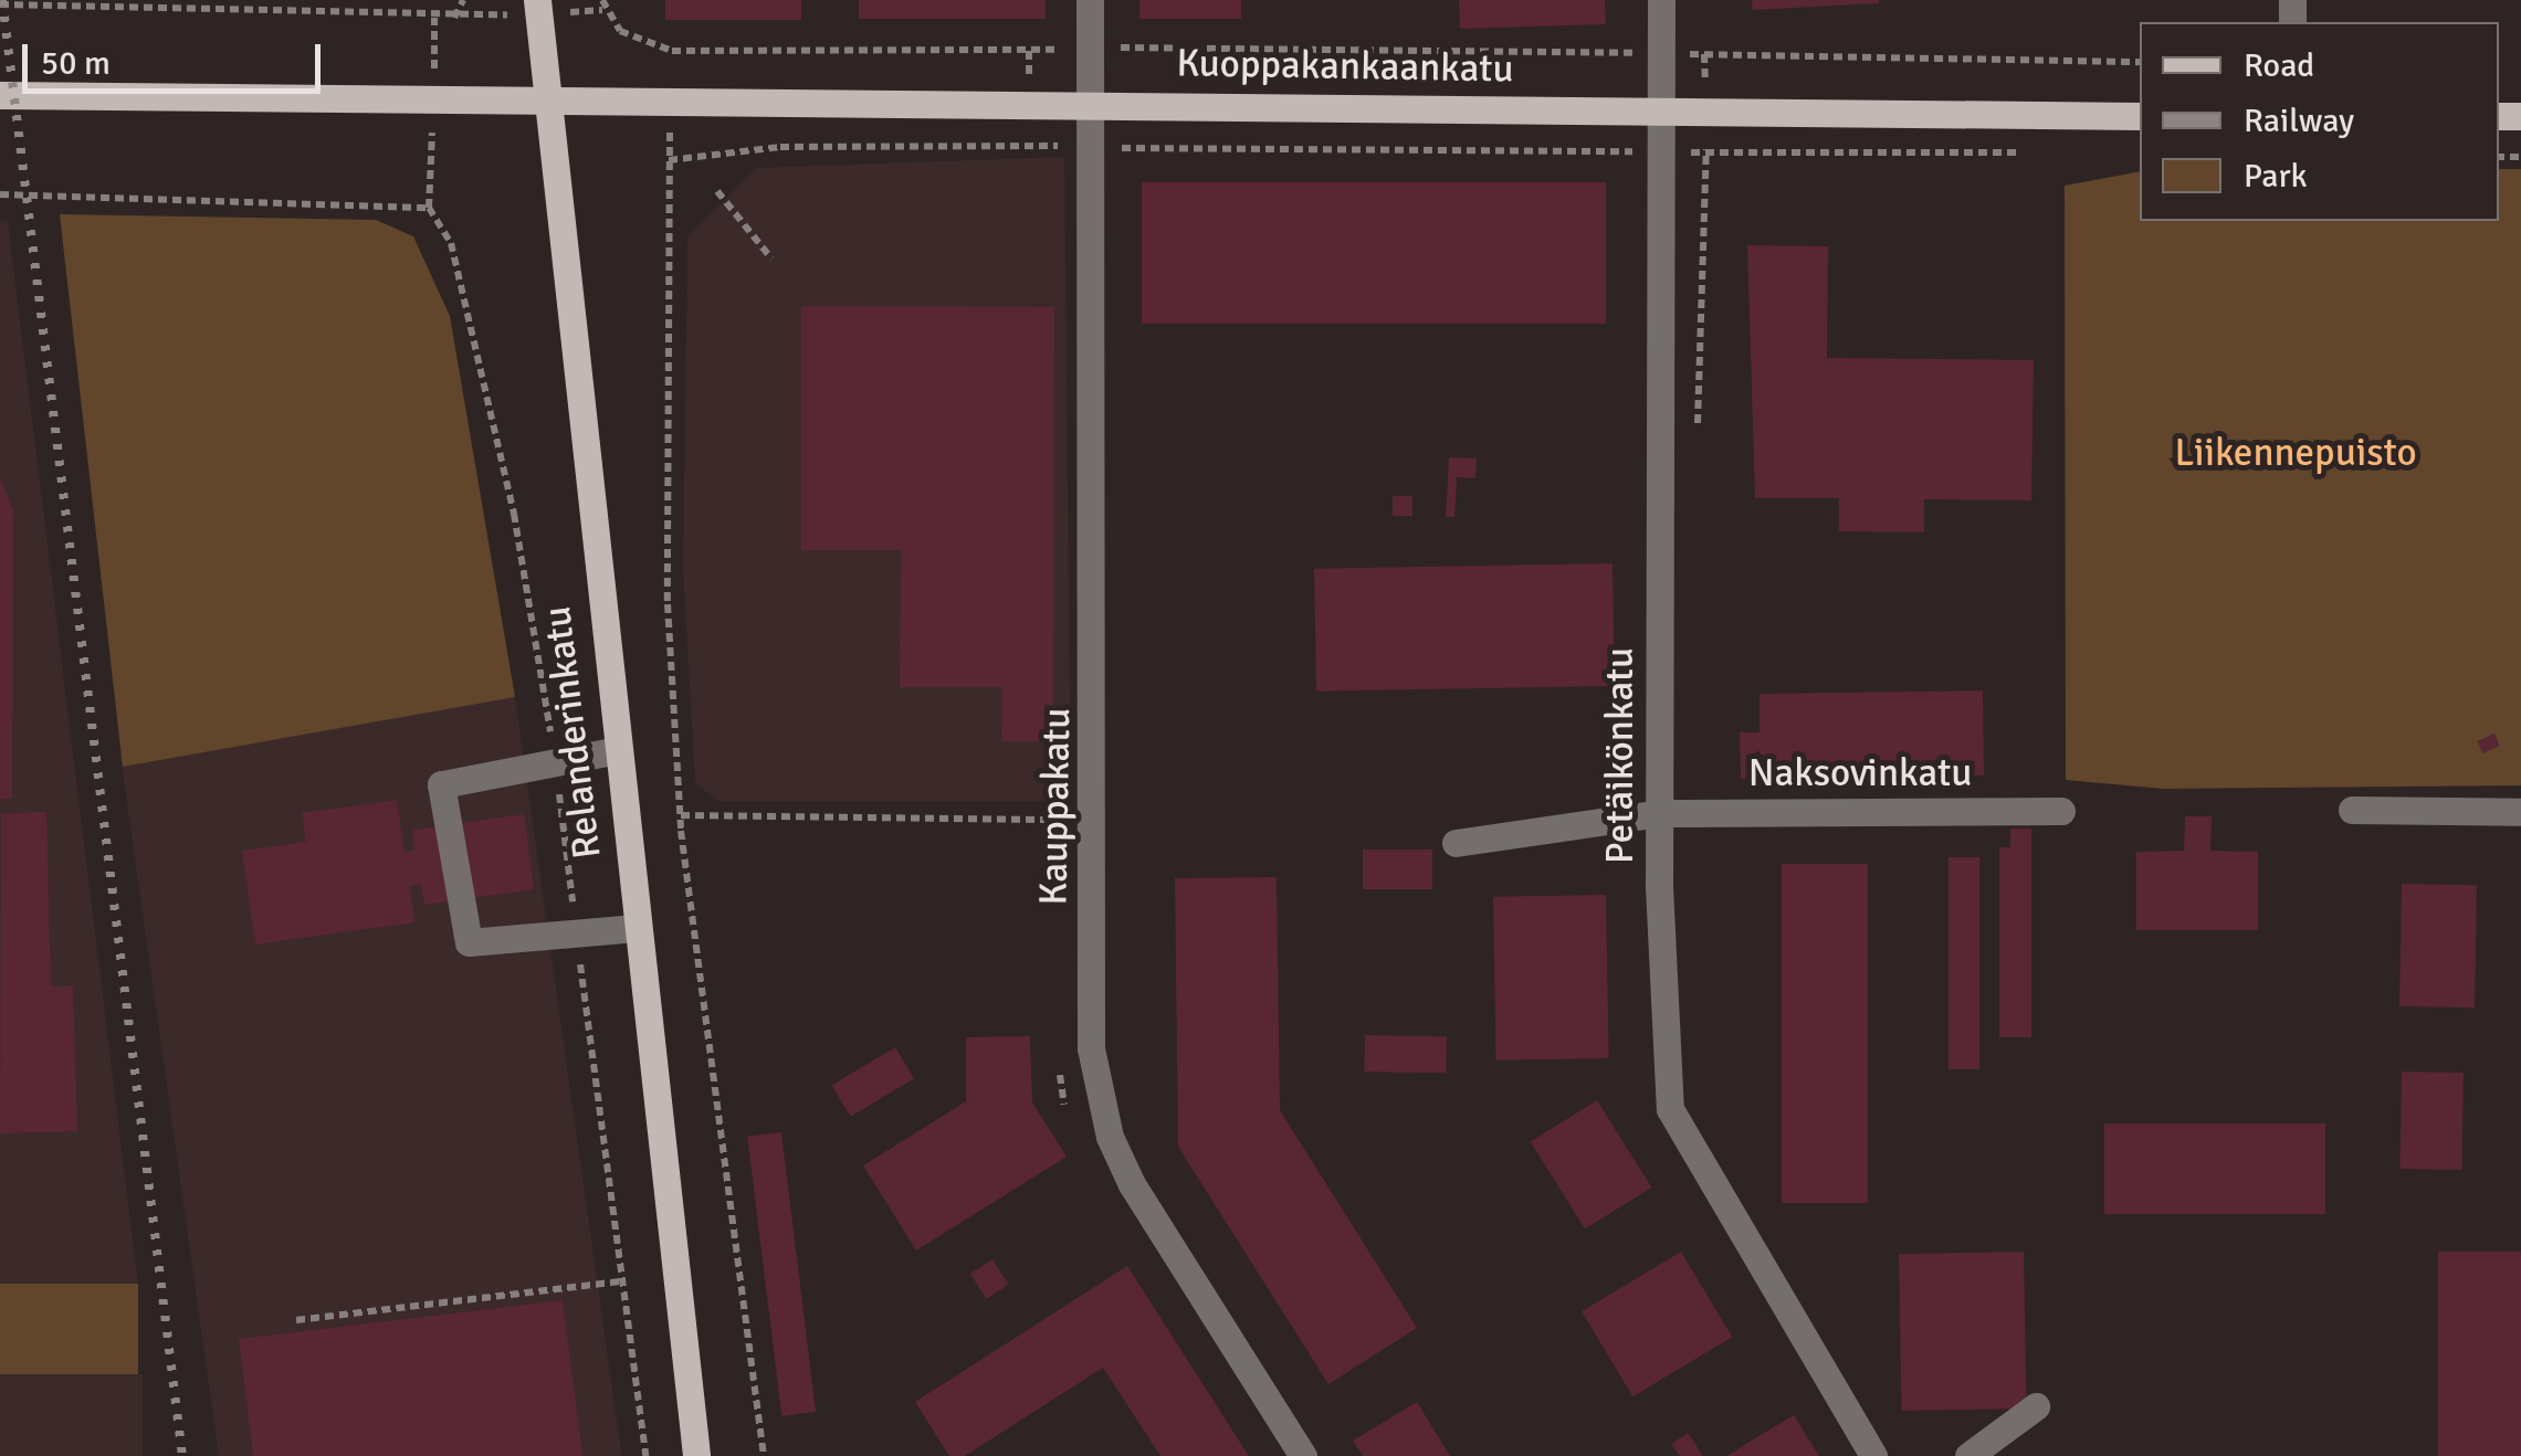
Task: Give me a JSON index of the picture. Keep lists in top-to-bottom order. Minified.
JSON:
{"streets":{"main road":["Kuoppakankaankatu","Relanderinkatu"],"street":["Petäikönkatu","Naksovinkatu","Kauppakatu"]},"crossings":[["Kuoppakankaankatu","Relanderinkatu"],["Kuoppakankaankatu","Petäikönkatu"],["Kuoppakankaankatu","Kauppakatu"],["Petäikönkatu","Naksovinkatu"]],"parks":["Liikennepuisto"],"legend":["Road","Railway","Park"],"scale_bar":"50 m"}
